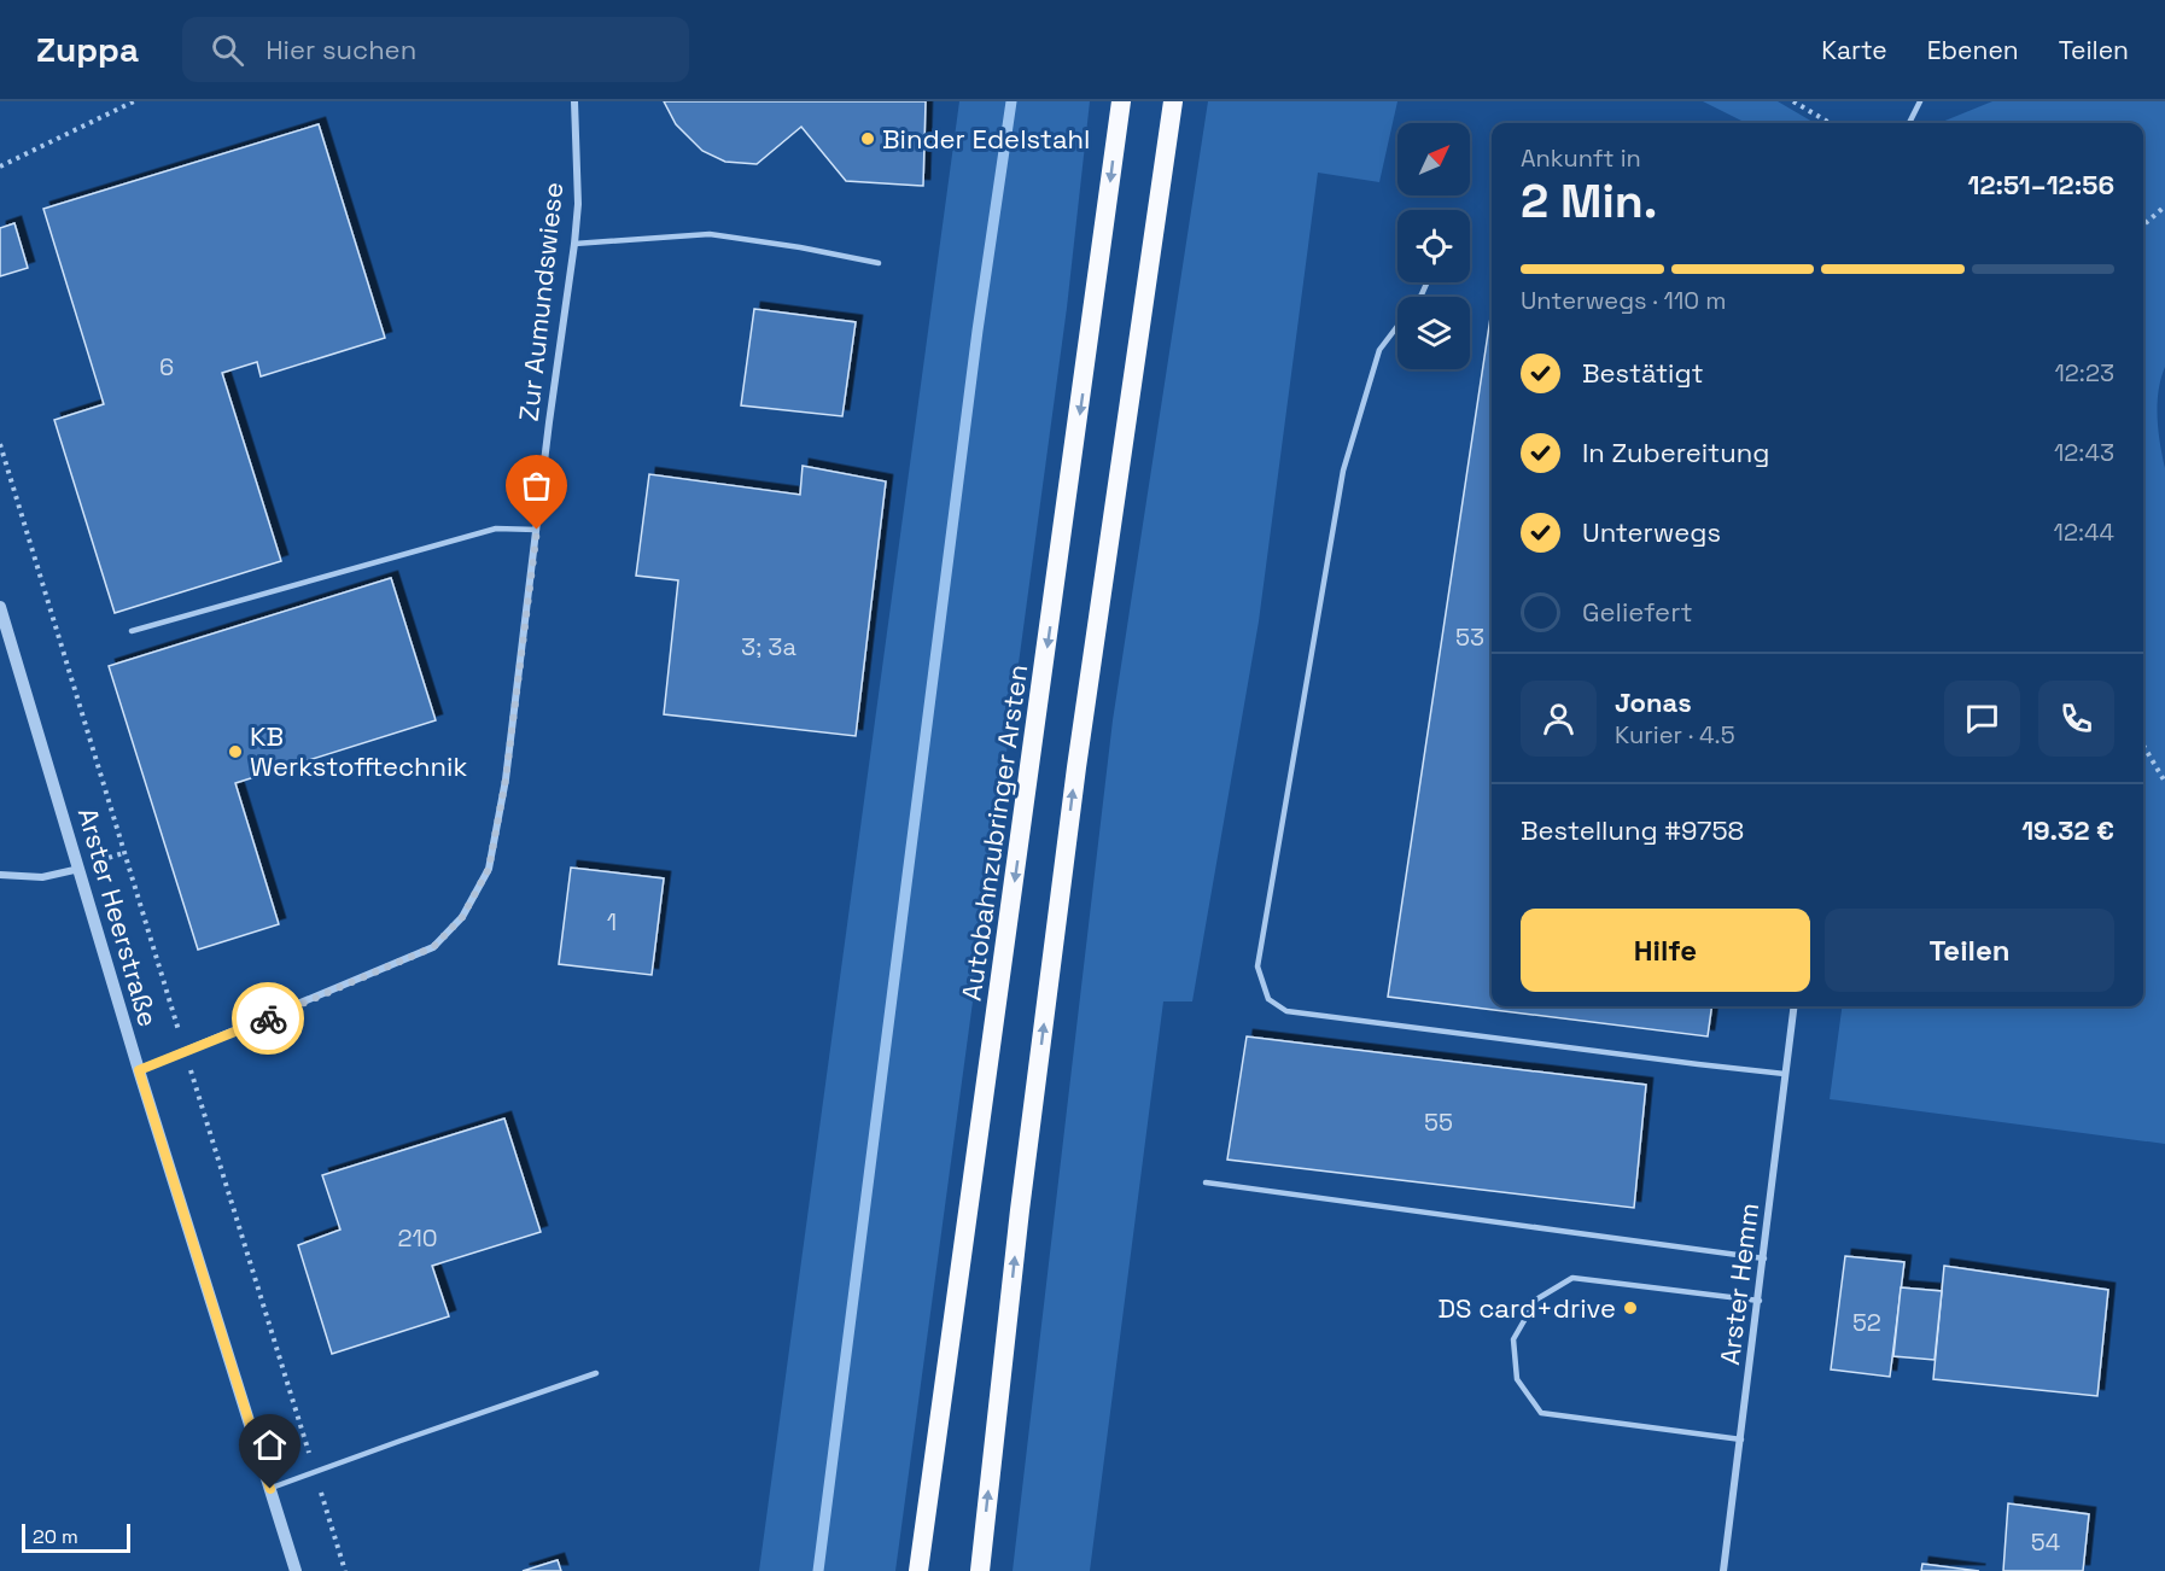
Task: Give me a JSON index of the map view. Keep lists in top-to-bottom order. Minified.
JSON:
{"streets":{"highway":["Autobahnzubringer Arsten"],"street":["Zur Aumundswiese","Arster Heerstraße","Arster Hemm"]},"crossings":[["Zur Aumundswiese","Arster Heerstraße"]],"places":["Binder Edelstahl","KB Werkstofftechnik","DS card+drive"],"house_numbers":["6","53","3; 3a","1","55","210","52","54"],"scale_bar":"20 m","north":"top right","page":{"header":"Zuppa","search":"Hier suchen","nav":["Karte","Ebenen","Teilen"],"heading":["2 Min.","Ankunft in","12:51–12:56"],"panel":["Jonas","Kurier · 4.5","Bestellung #9758","19.32 €"],"bar":"Unterwegs · 110 m","list":[["Bestätigt","12:23"],["In Zubereitung","12:43"],["Unterwegs","12:44"],"Geliefert"],"buttons":["Hilfe","Teilen"],"scale":"20 m"}}
